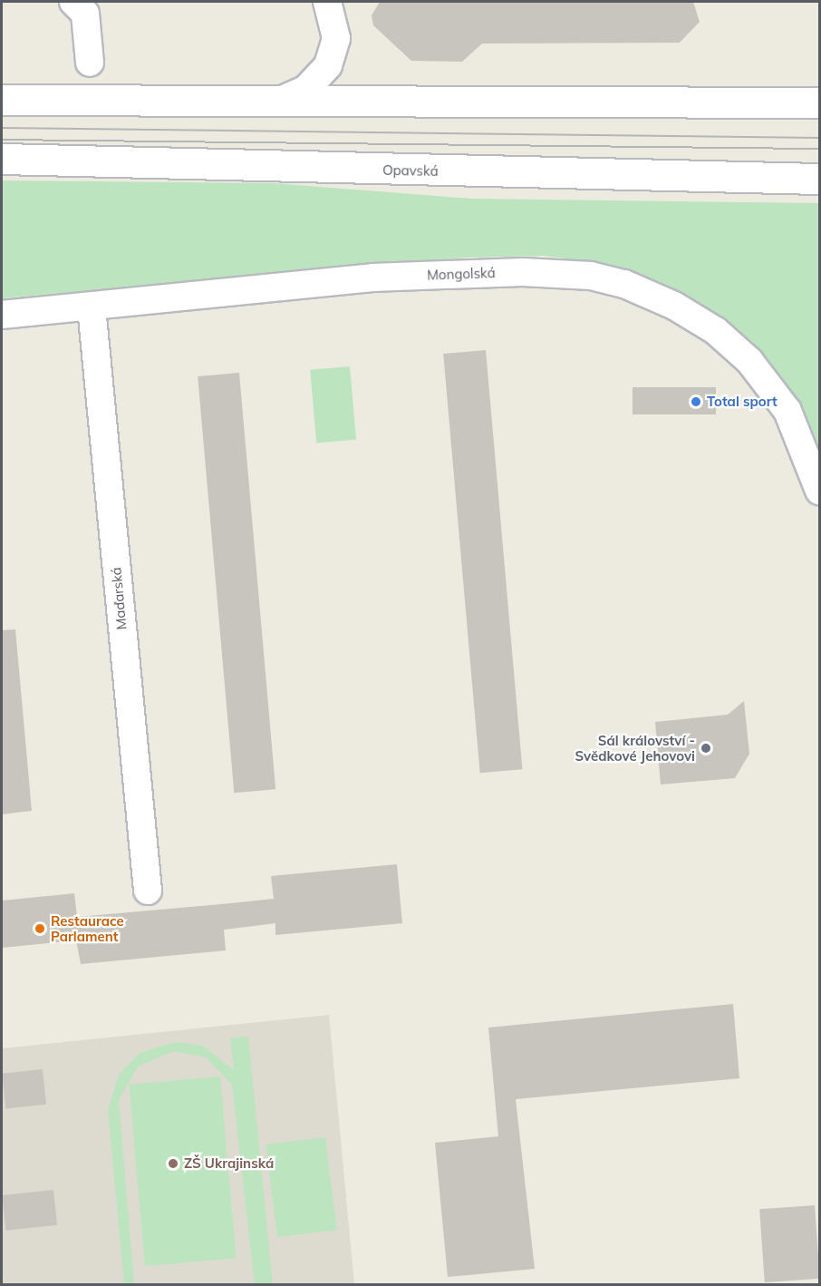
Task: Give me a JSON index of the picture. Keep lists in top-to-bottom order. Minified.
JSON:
{"streets":{"main road":["Opavská"],"street":["Mongolská","Maďarská"]},"crossings":[["Mongolská","Maďarská"]],"places":["Total sport","Sál království - Svědkové Jehovovi","Restaurace Parlament","ZŠ Ukrajinská"]}
